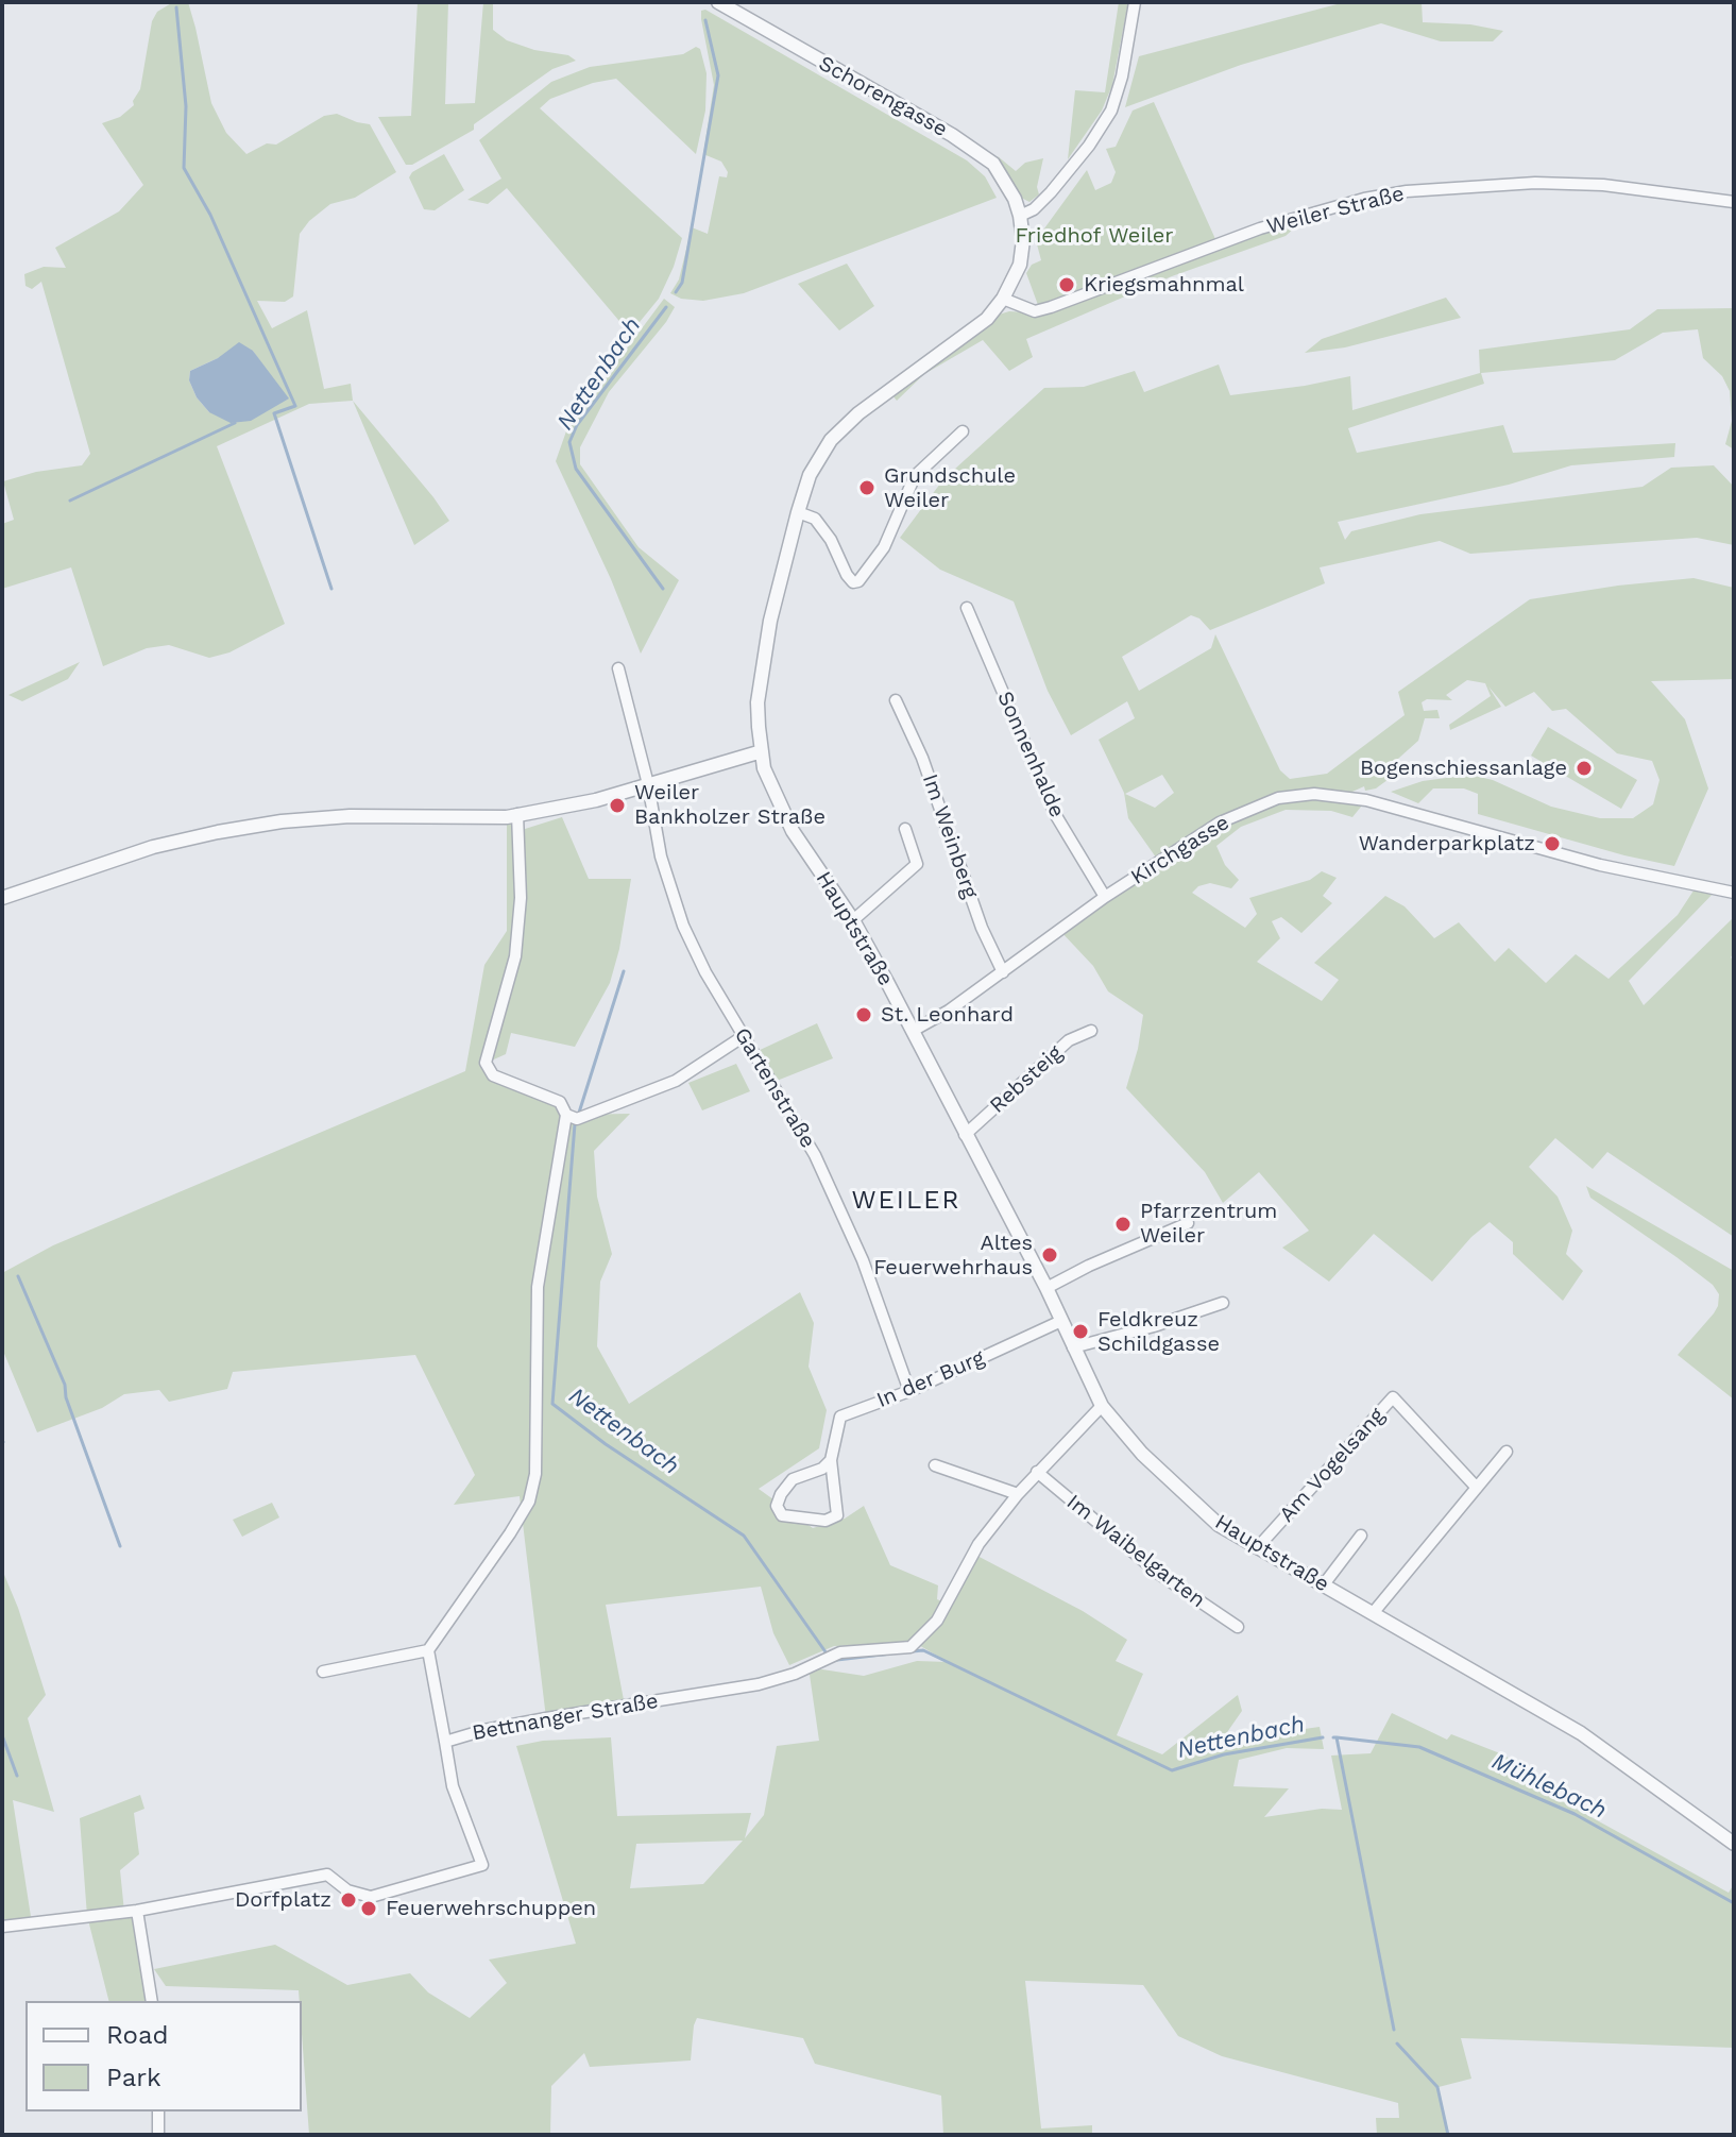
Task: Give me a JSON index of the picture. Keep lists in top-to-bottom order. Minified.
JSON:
{"streets":{"street":["Schorengasse","Weiler Straße","Sonnenhalde","Im Weinberg","Kirchgasse","Hauptstraße","Rebsteig","Gartenstraße","In der Burg","Am Vogelsang","Im Waibelgarten","Bettnanger Straße"]},"crossings":[["Schorengasse","Hauptstraße"],["Weiler Straße","Hauptstraße"],["Sonnenhalde","Kirchgasse"],["Im Weinberg","Kirchgasse"],["Kirchgasse","Hauptstraße"],["Hauptstraße","Rebsteig"],["Hauptstraße","In der Burg"],["Hauptstraße","Am Vogelsang"],["Hauptstraße","Bettnanger Straße"],["Gartenstraße","In der Burg"],["Im Waibelgarten","Bettnanger Straße"]],"districts":["WEILER"],"water":["Nettenbach","Mühlebach"],"parks":["Friedhof Weiler"],"places":["Kriegsmahnmal","Grundschule Weiler","Bogenschiessanlage","Weiler Bankholzer Straße","Wanderparkplatz","St. Leonhard","Pfarrzentrum Weiler","Altes Feuerwehrhaus","Feldkreuz Schildgasse","Dorfplatz","Feuerwehrschuppen"],"legend":["Road","Park"]}
